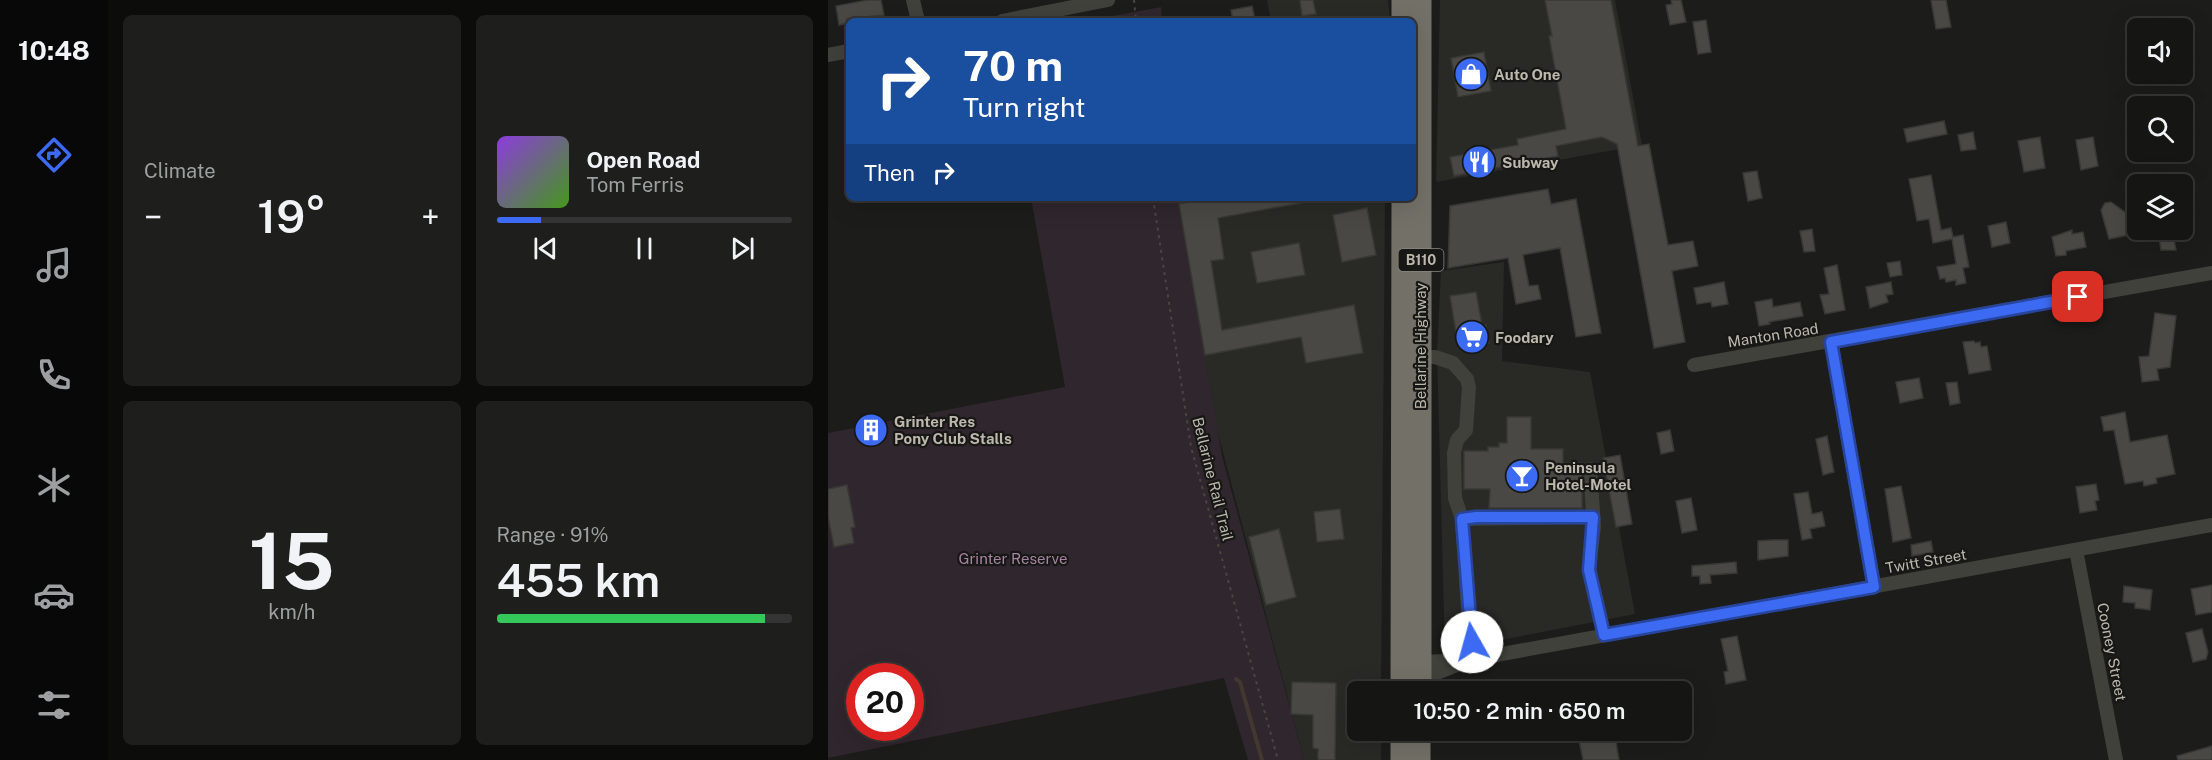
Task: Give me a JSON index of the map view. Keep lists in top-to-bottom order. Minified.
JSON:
{"streets":{"highway":["B110","Bellarine Highway"],"street":["Manton Road","Twitt Street","Cooney Street"],"path":["Bellarine Rail Trail"]},"crossings":[["Bellarine Highway","Twitt Street"],["Twitt Street","Cooney Street"]],"parks":["Grinter Reserve"],"places":{"shop":["Auto One"],"restaurant":["Subway"],"supermarket":["Foodary"],"building":["Grinter Res Pony Club Stalls"],"bar":["Peninsula Hotel-Motel"]},"page":{"tabs":"10:48","tile":["Climate",["15","km/h"],["Range · 91%","455 km"]],"turn":["70 m","Turn right"],"song":["Open Road","Tom Ferris"],"then":"Then","heat":["−","19°","+"],"limit":"20","trip":"10:50 · 2 min · 650 m"}}
